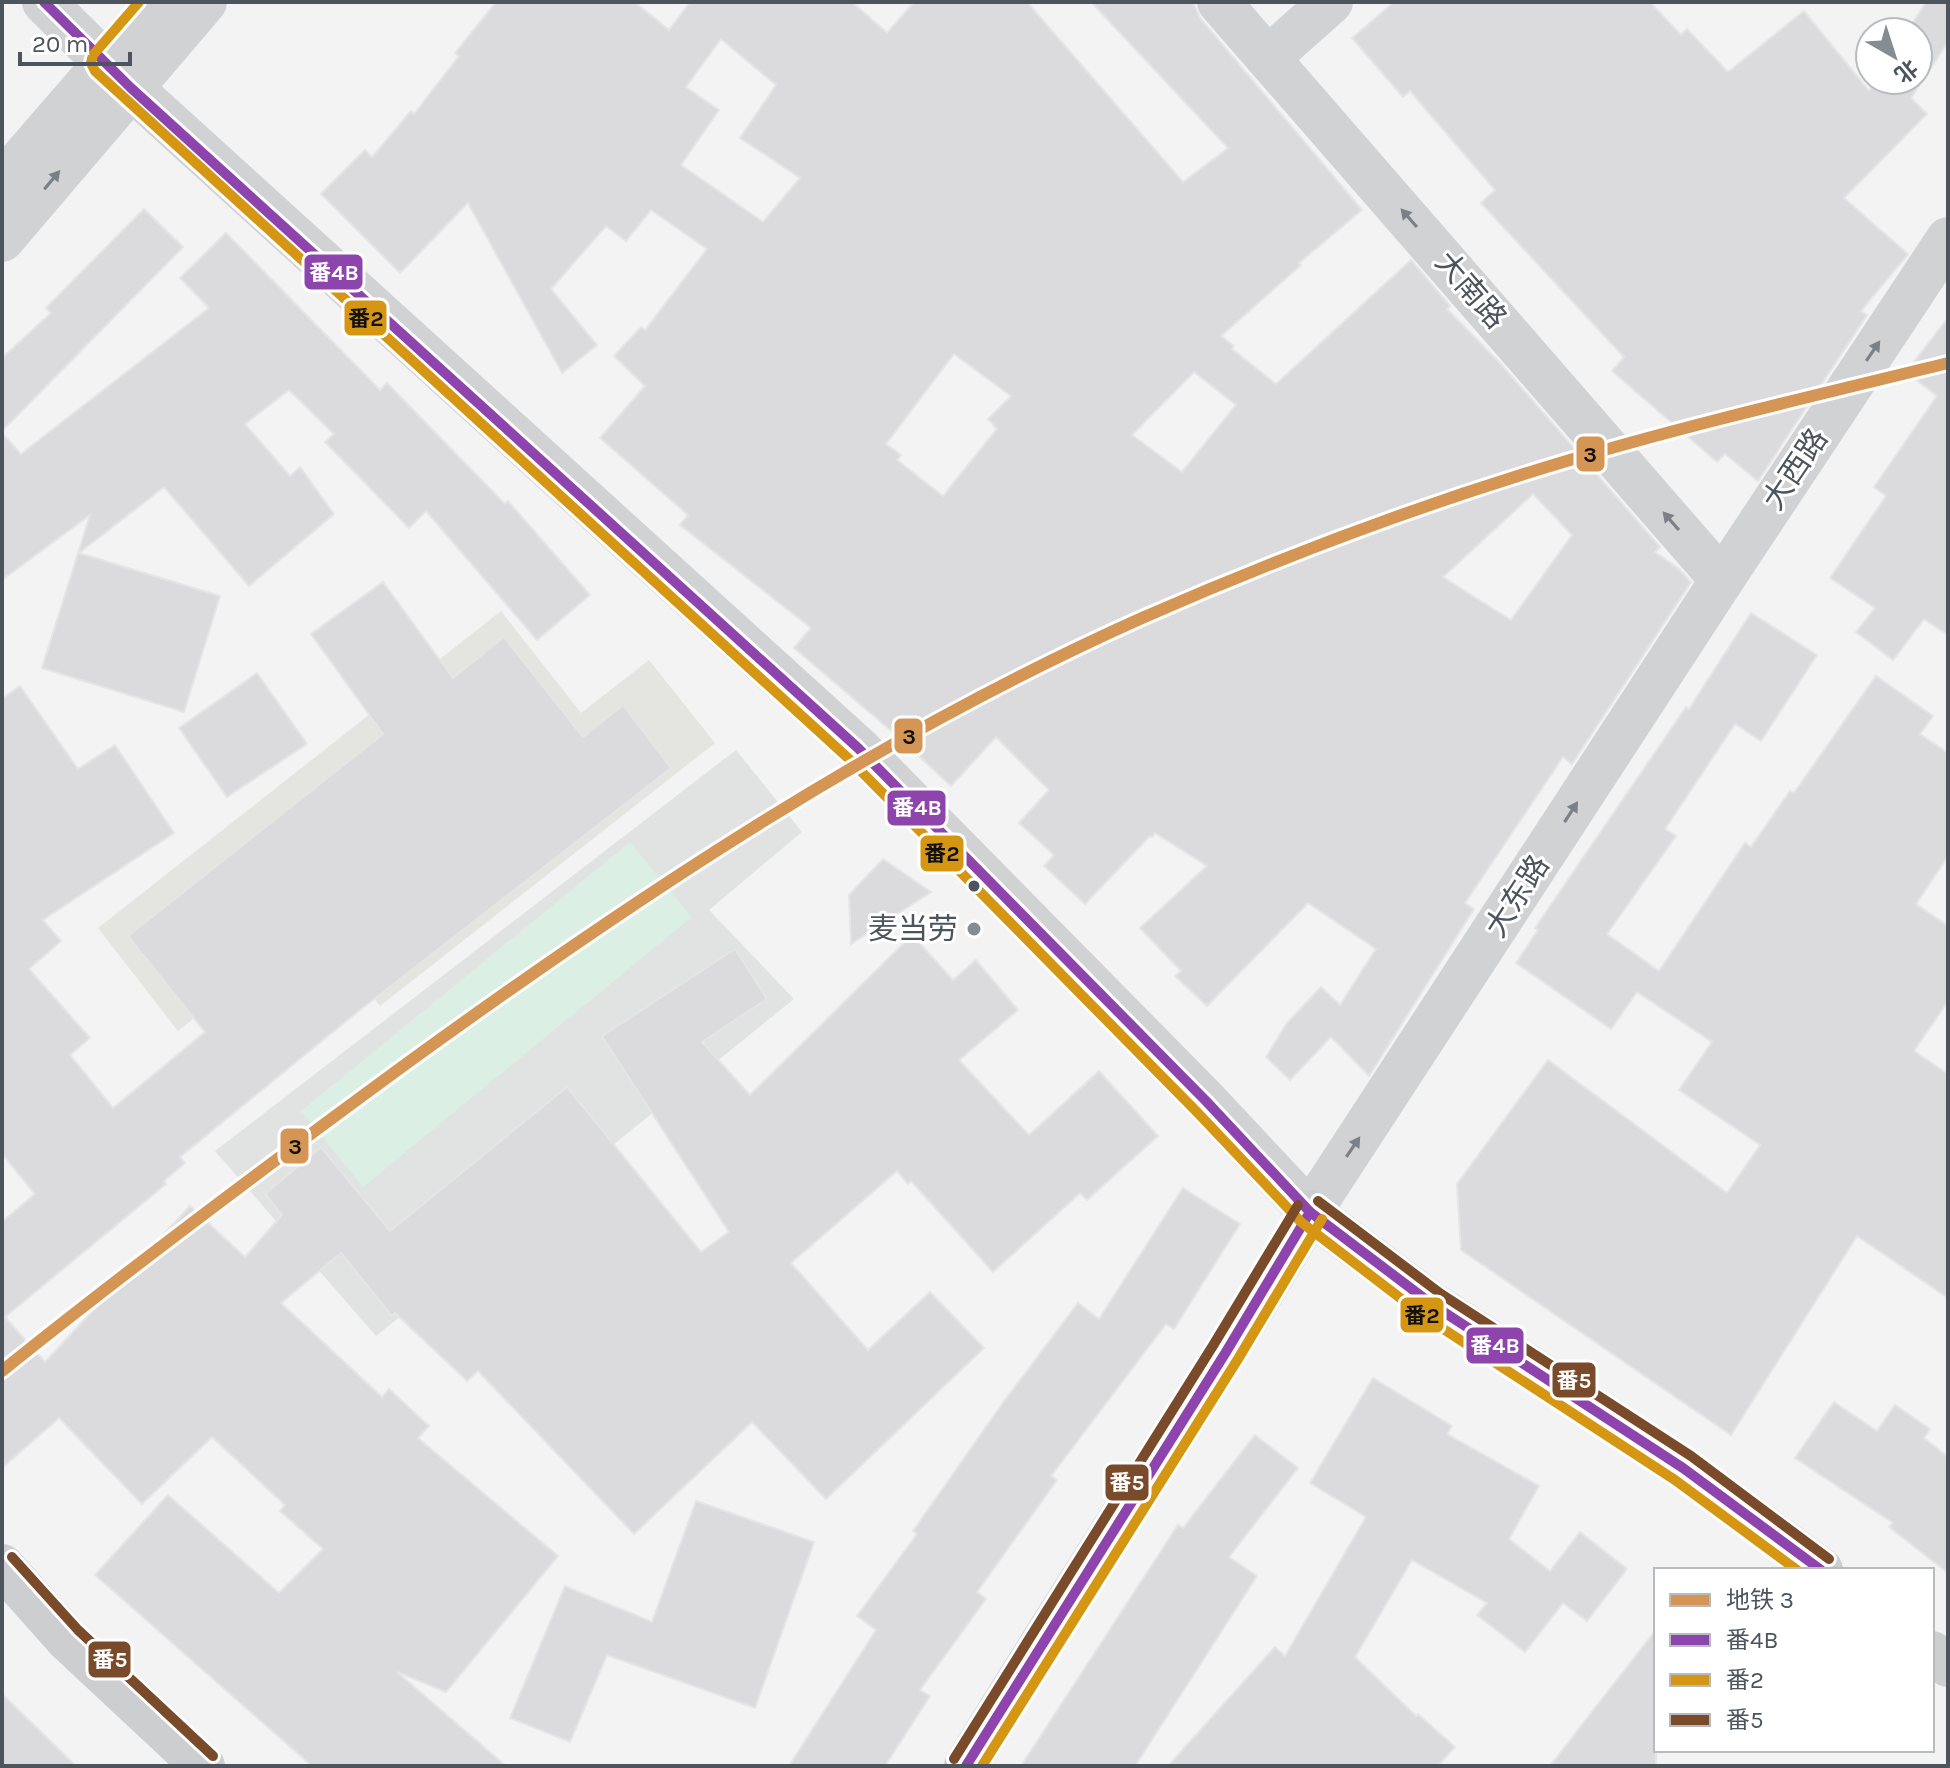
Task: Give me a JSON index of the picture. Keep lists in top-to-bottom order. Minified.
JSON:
{"streets":{"street":["大南路","大西路","大东路"]},"crossings":[["大南路","大西路"],["大南路","大东路"],["大西路","大东路"]],"one_way":["大南路","大西路","大东路"],"places":["麦当劳"],"lines":["transit line 番4B","transit line 番2","metro line 3","transit line 番5"],"legend":["地铁 3","番4B","番2","番5"],"scale_bar":"20 m","north":"bottom right"}
